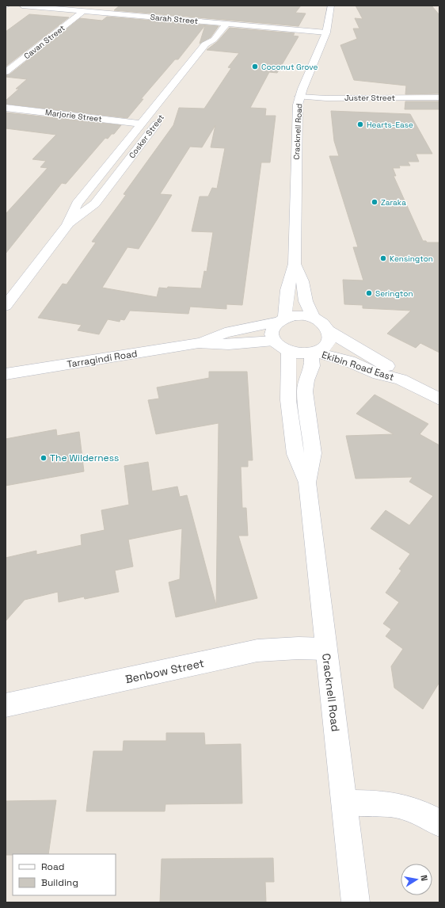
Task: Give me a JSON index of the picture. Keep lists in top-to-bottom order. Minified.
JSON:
{"streets":{"street":["Sarah Street","Cavan Street","Juster Street","Marjorie Street","Cracknell Road","Cosker Street","Tarragindi Road","Ekibin Road East","Benbow Street"]},"crossings":[["Sarah Street","Cavan Street"],["Sarah Street","Cracknell Road"],["Sarah Street","Cosker Street"],["Juster Street","Cracknell Road"],["Marjorie Street","Cosker Street"],["Cracknell Road","Tarragindi Road"],["Cracknell Road","Ekibin Road East"],["Cracknell Road","Benbow Street"],["Tarragindi Road","Ekibin Road East"]],"places":["Coconut Grove","Hearts-Ease","Zaraka","Kensington","Serington","The Wilderness"],"legend":["Road","Building"],"north":"right"}
